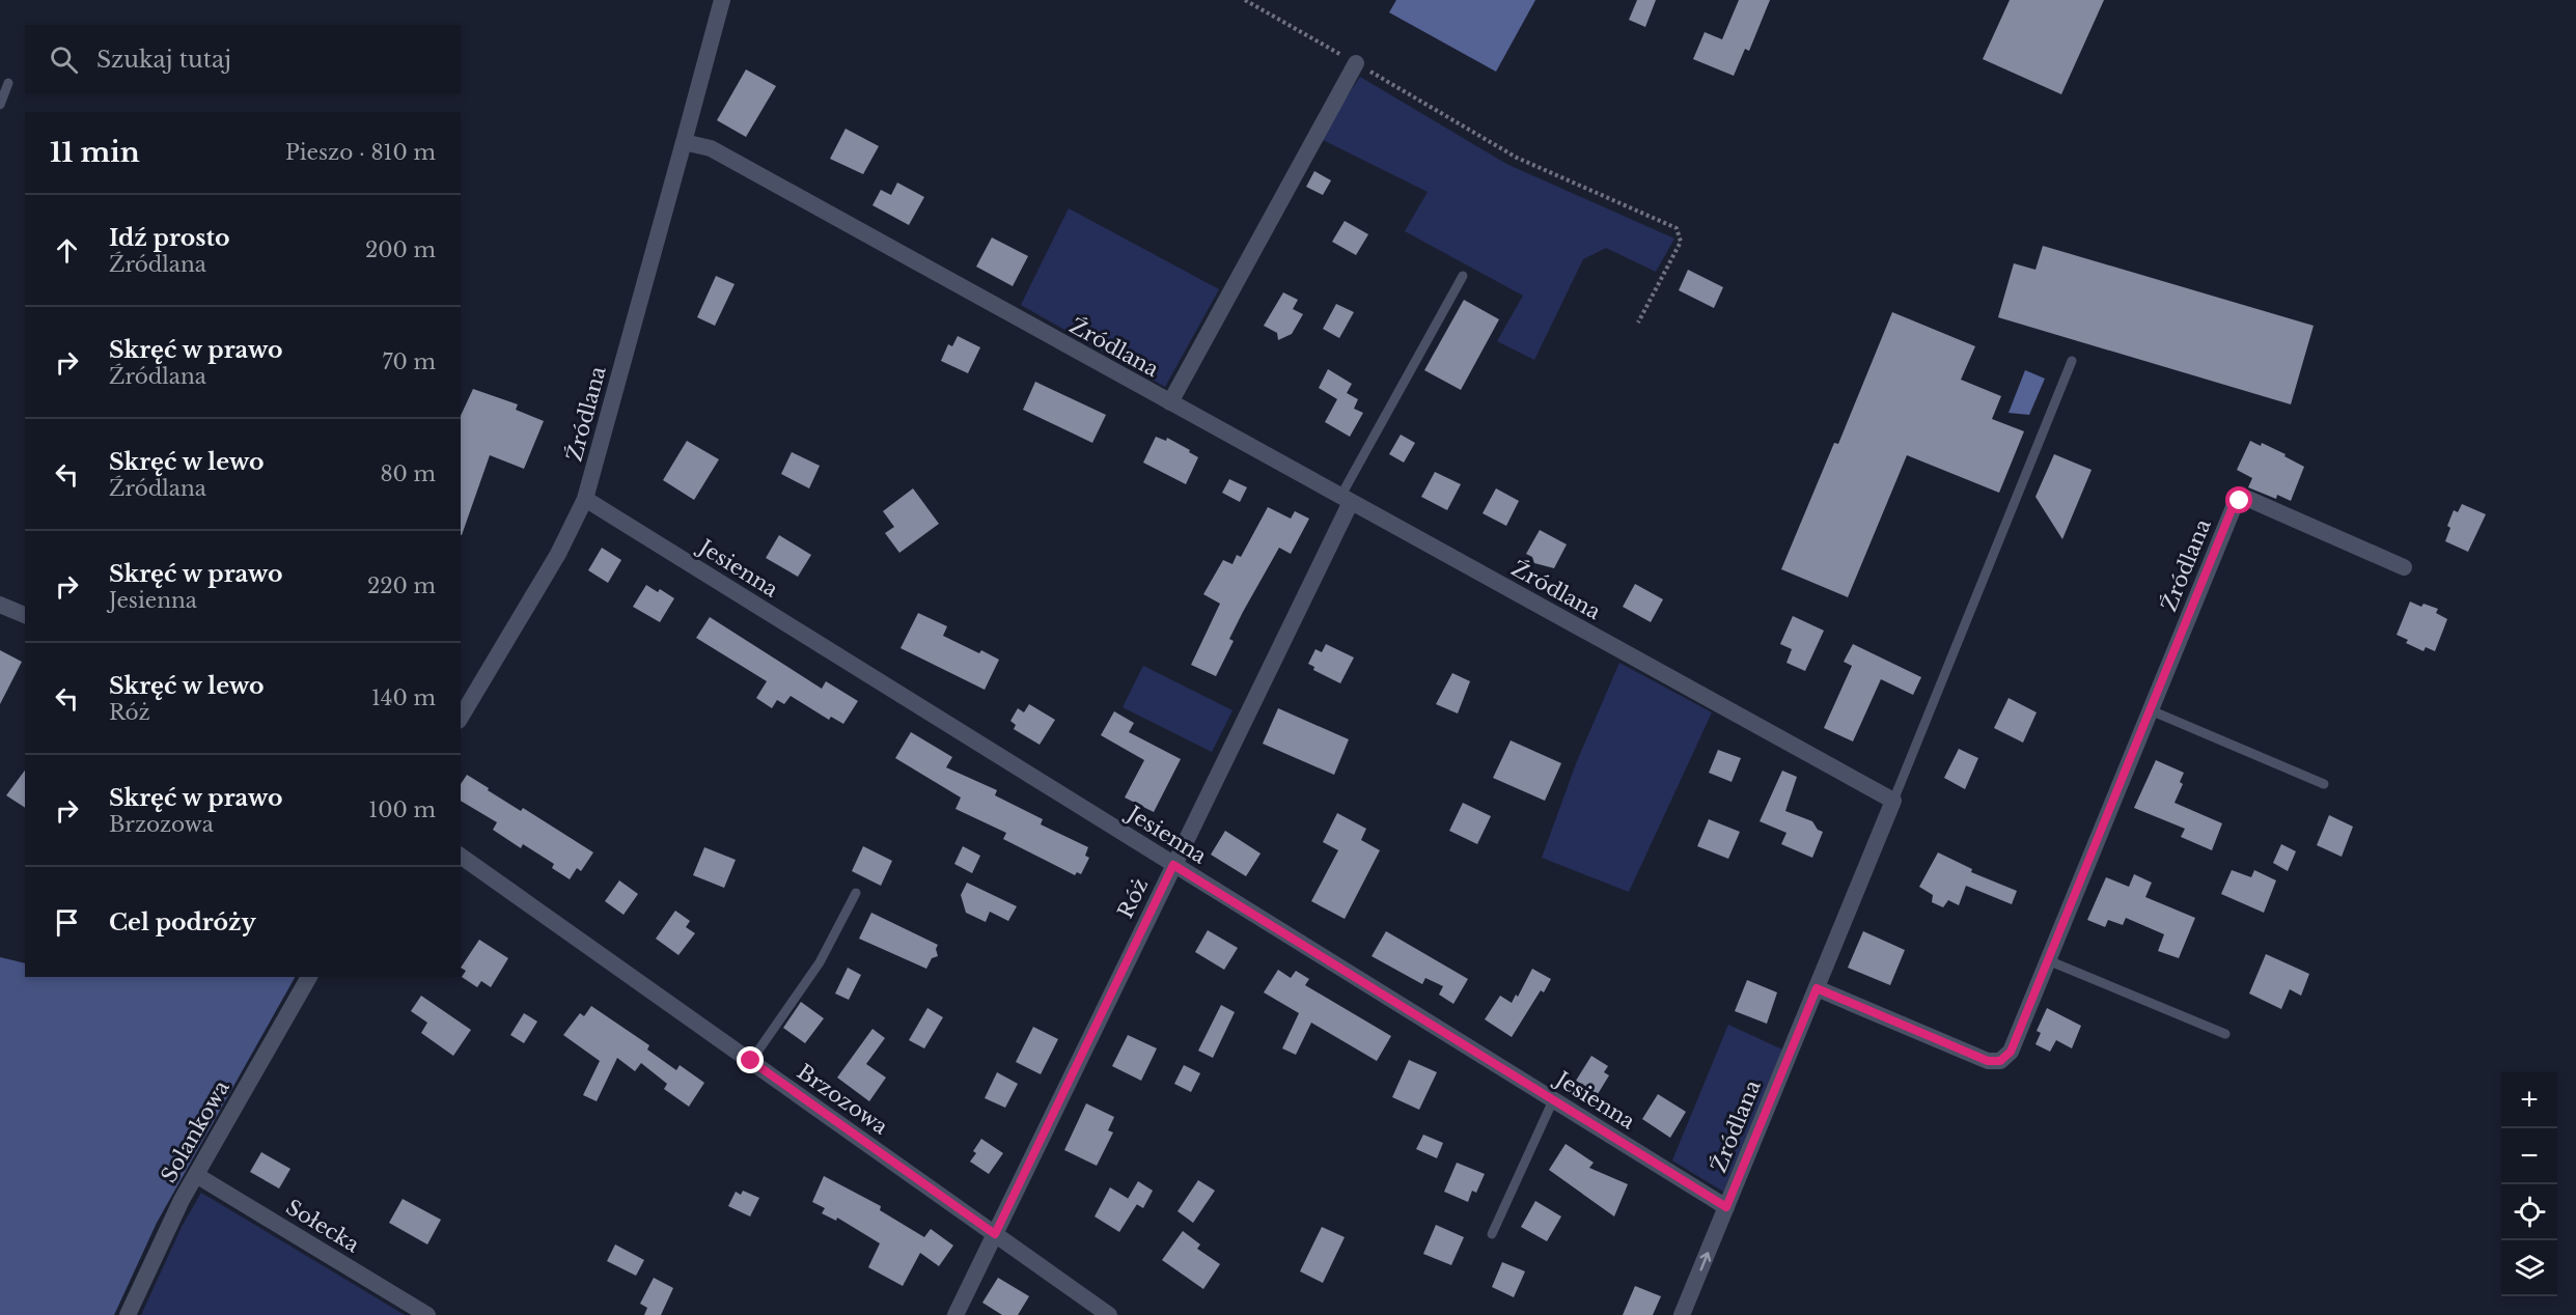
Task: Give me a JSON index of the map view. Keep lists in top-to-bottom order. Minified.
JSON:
{"streets":{"street":["Źródlana","Jesienna","Róż","Brzozowa","Solankowa","Sołecka"]},"crossings":[["Źródlana","Jesienna"],["Źródlana","Róż"],["Jesienna","Róż"],["Róż","Brzozowa"],["Solankowa","Sołecka"]],"page":{"search":"Szukaj tutaj","heading":["11 min","Pieszo · 810 m"],"list":[["Idź prosto","Źródlana","200 m"],["Skręć w prawo","Źródlana","70 m"],["Skręć w lewo","Źródlana","80 m"],["Skręć w prawo","Jesienna","220 m"],["Skręć w lewo","Róż","140 m"],["Skręć w prawo","Brzozowa","100 m"],"Cel podróży"],"map_buttons":["+","−"]}}
